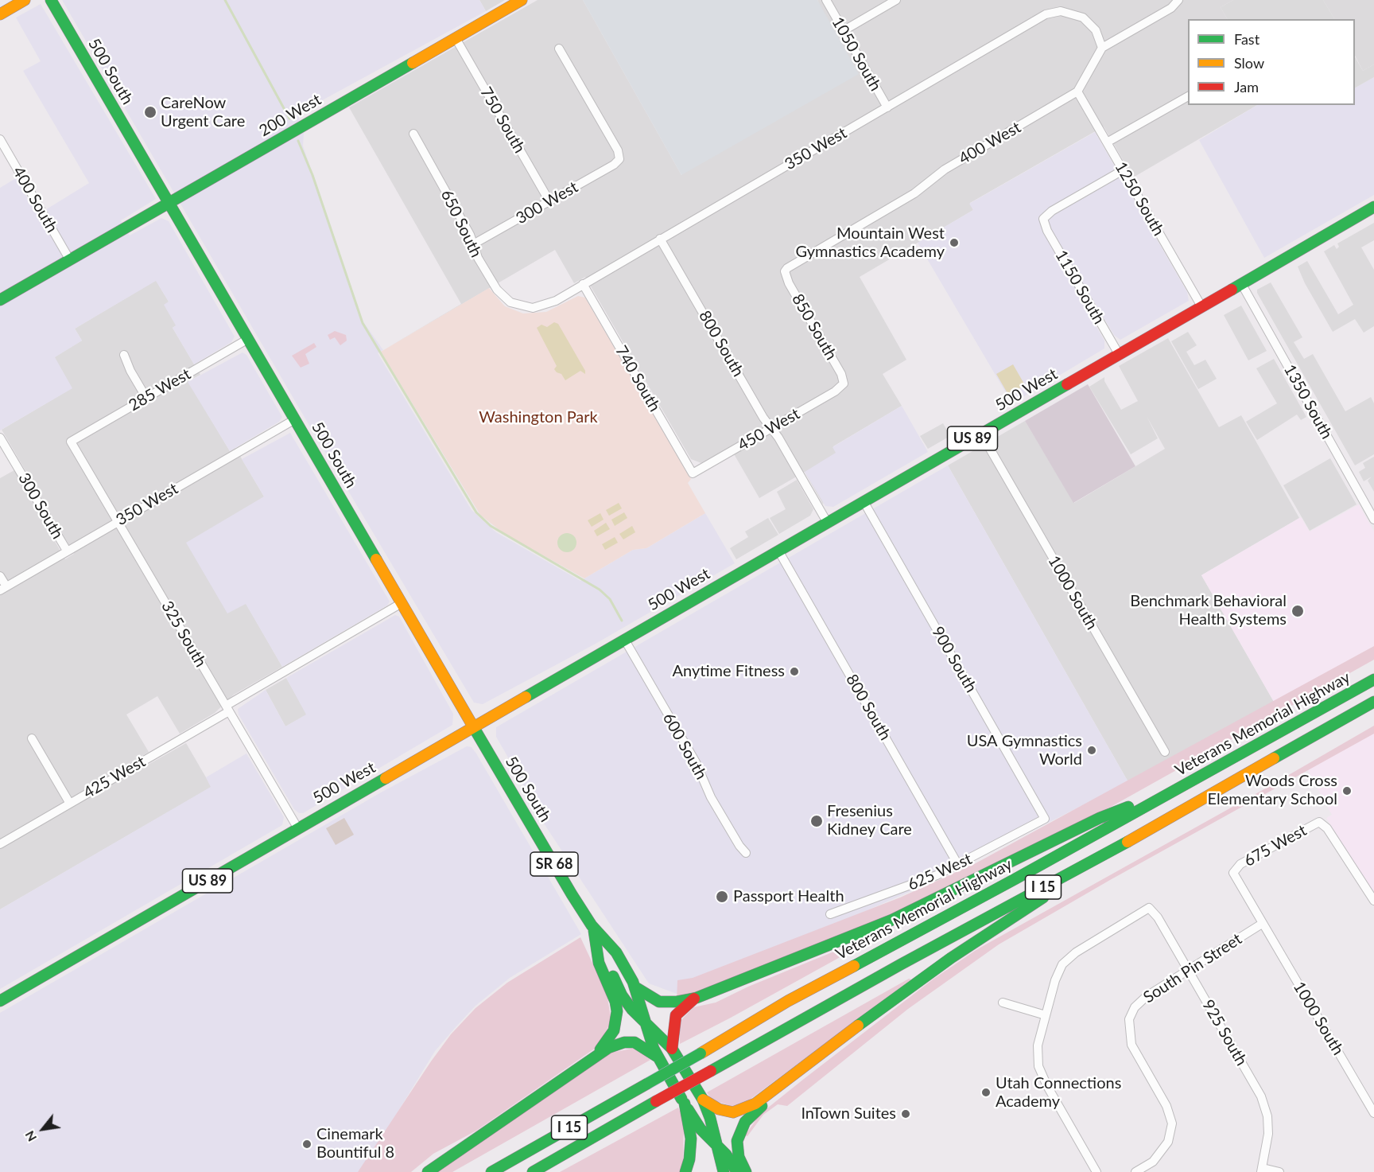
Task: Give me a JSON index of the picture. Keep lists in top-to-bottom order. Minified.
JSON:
{"streets":{"main road":["500 South","200 West","500 West","US 89","Veterans Memorial Highway","SR 68","I 15"],"street":["1050 South","750 South","400 West","350 West","1250 South","400 South","300 West","650 South","1150 South","850 South","800 South","740 South","285 West","1350 South","450 West","300 South","1000 South","325 South","900 South","600 South","425 West","675 West","625 West","South Pin Street","925 South"]},"crossings":[["1050 South","350 West"],["500 South","200 West"],["500 South","350 West"],["500 South","285 West"],["500 South","500 West"],["500 South","425 West"],["200 West","750 South"],["200 West","400 South"],["750 South","300 West"],["400 West","1250 South"],["400 West","850 South"],["350 West","650 South"],["350 West","800 South"],["350 West","740 South"],["350 West","300 South"],["350 West","325 South"],["1250 South","1150 South"],["1250 South","500 West"],["300 West","650 South"],["1150 South","500 West"],["850 South","450 West"],["800 South","500 West"],["800 South","450 West"],["800 South","625 West"],["740 South","450 West"],["285 West","325 South"],["500 West","1350 South"],["500 West","1000 South"],["500 West","325 South"],["500 West","900 South"],["500 West","600 South"],["1000 South","675 West"],["1000 South","South Pin Street"],["325 South","425 West"],["900 South","625 West"],["South Pin Street","925 South"]],"parks":["Washington Park"],"places":["CareNow Urgent Care","Mountain West Gymnastics Academy","Benchmark Behavioral Health Systems","Anytime Fitness","USA Gymnastics World","Woods Cross Elementary School","Fresenius Kidney Care","Passport Health","Utah Connections Academy","InTown Suites","Cinemark Bountiful 8"],"legend":["Fast","Slow","Jam"],"north":"bottom left"}
